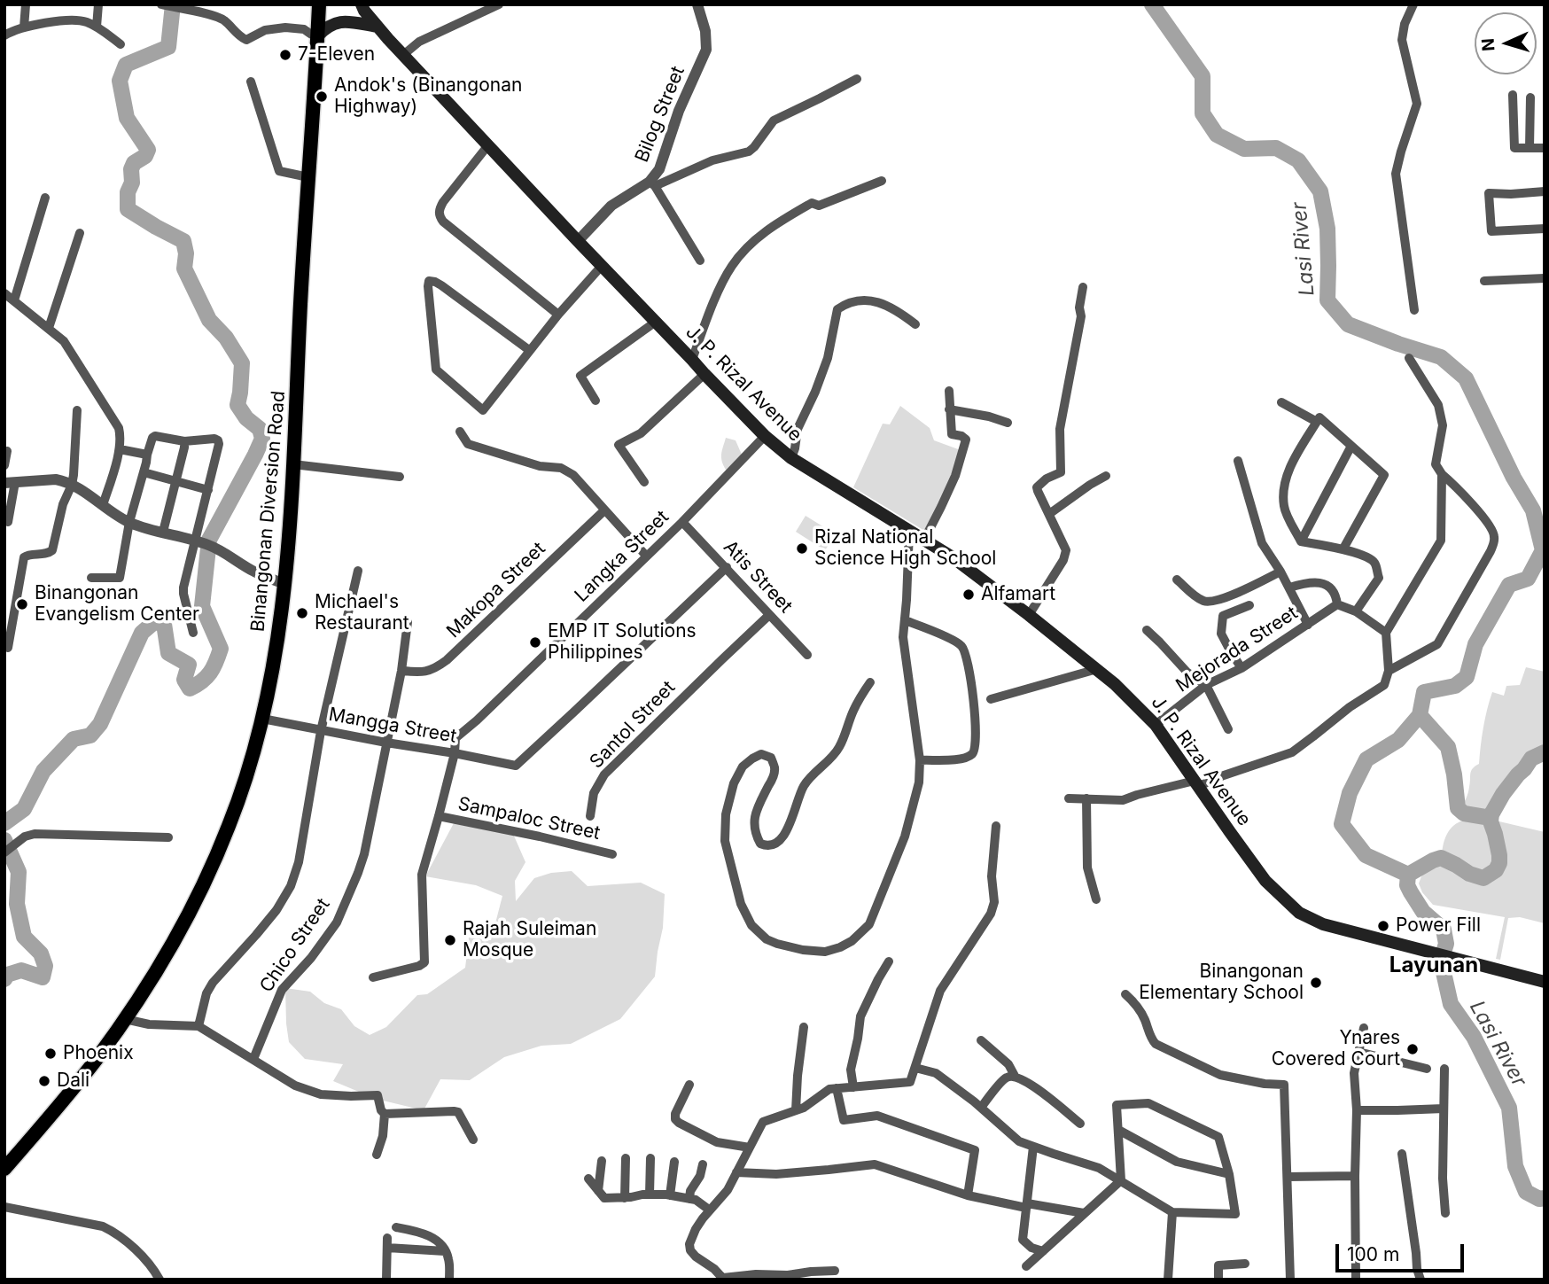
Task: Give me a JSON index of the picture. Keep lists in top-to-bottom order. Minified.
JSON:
{"streets":{"main road":["J. P. Rizal Avenue","Binangonan Diversion Road"],"street":["Bilog Street","Langka Street","Atis Street","Makopa Street","Mejorada Street","Santol Street","Mangga Street","Sampaloc Street","Chico Street"]},"crossings":[["Bilog Street","J. P. Rizal Avenue"],["J. P. Rizal Avenue","Langka Street"],["J. P. Rizal Avenue","Mejorada Street"],["Binangonan Diversion Road","Mangga Street"],["Langka Street","Atis Street"],["Langka Street","Mangga Street"],["Langka Street","Sampaloc Street"],["Atis Street","Santol Street"],["Atis Street","Mangga Street"],["Makopa Street","Chico Street"],["Mangga Street","Chico Street"]],"districts":["Layunan"],"water":["Lasi River"],"places":["7-Eleven","Andok's (Binangonan Highway)","Rizal National Science High School","Alfamart","Binangonan Evangelism Center","Michael's Restaurant","EMP IT Solutions Philippines","Power Fill","Rajah Suleiman Mosque","Binangonan Elementary School","Ynares Covered Court","Phoenix","Dali"],"scale_bar":"100 m","north":"left"}
